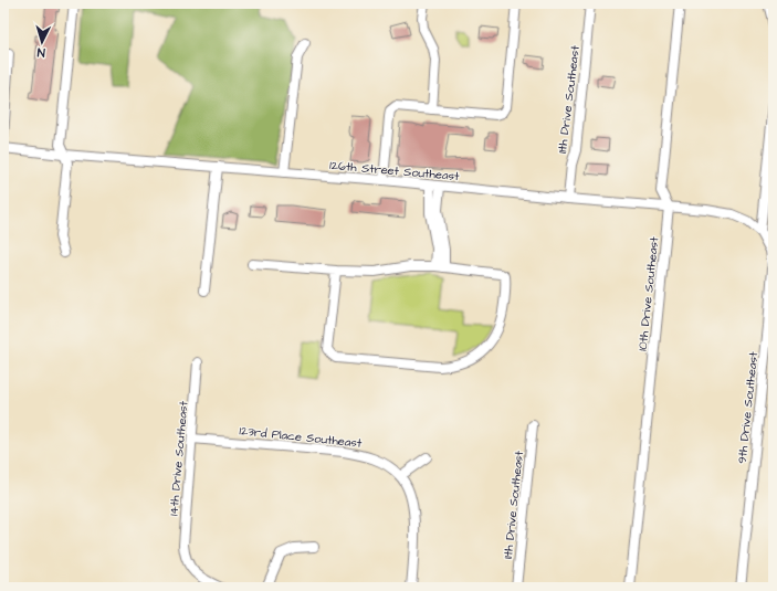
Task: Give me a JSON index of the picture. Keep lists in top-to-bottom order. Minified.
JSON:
{"streets":{"street":["11th Drive Southeast","126th Street Southeast","10th Drive Southeast","9th Drive Southeast","123rd Place Southeast","14th Drive Southeast"]},"crossings":[["11th Drive Southeast","126th Street Southeast"],["126th Street Southeast","10th Drive Southeast"],["126th Street Southeast","9th Drive Southeast"],["123rd Place Southeast","14th Drive Southeast"]],"north":"bottom"}
